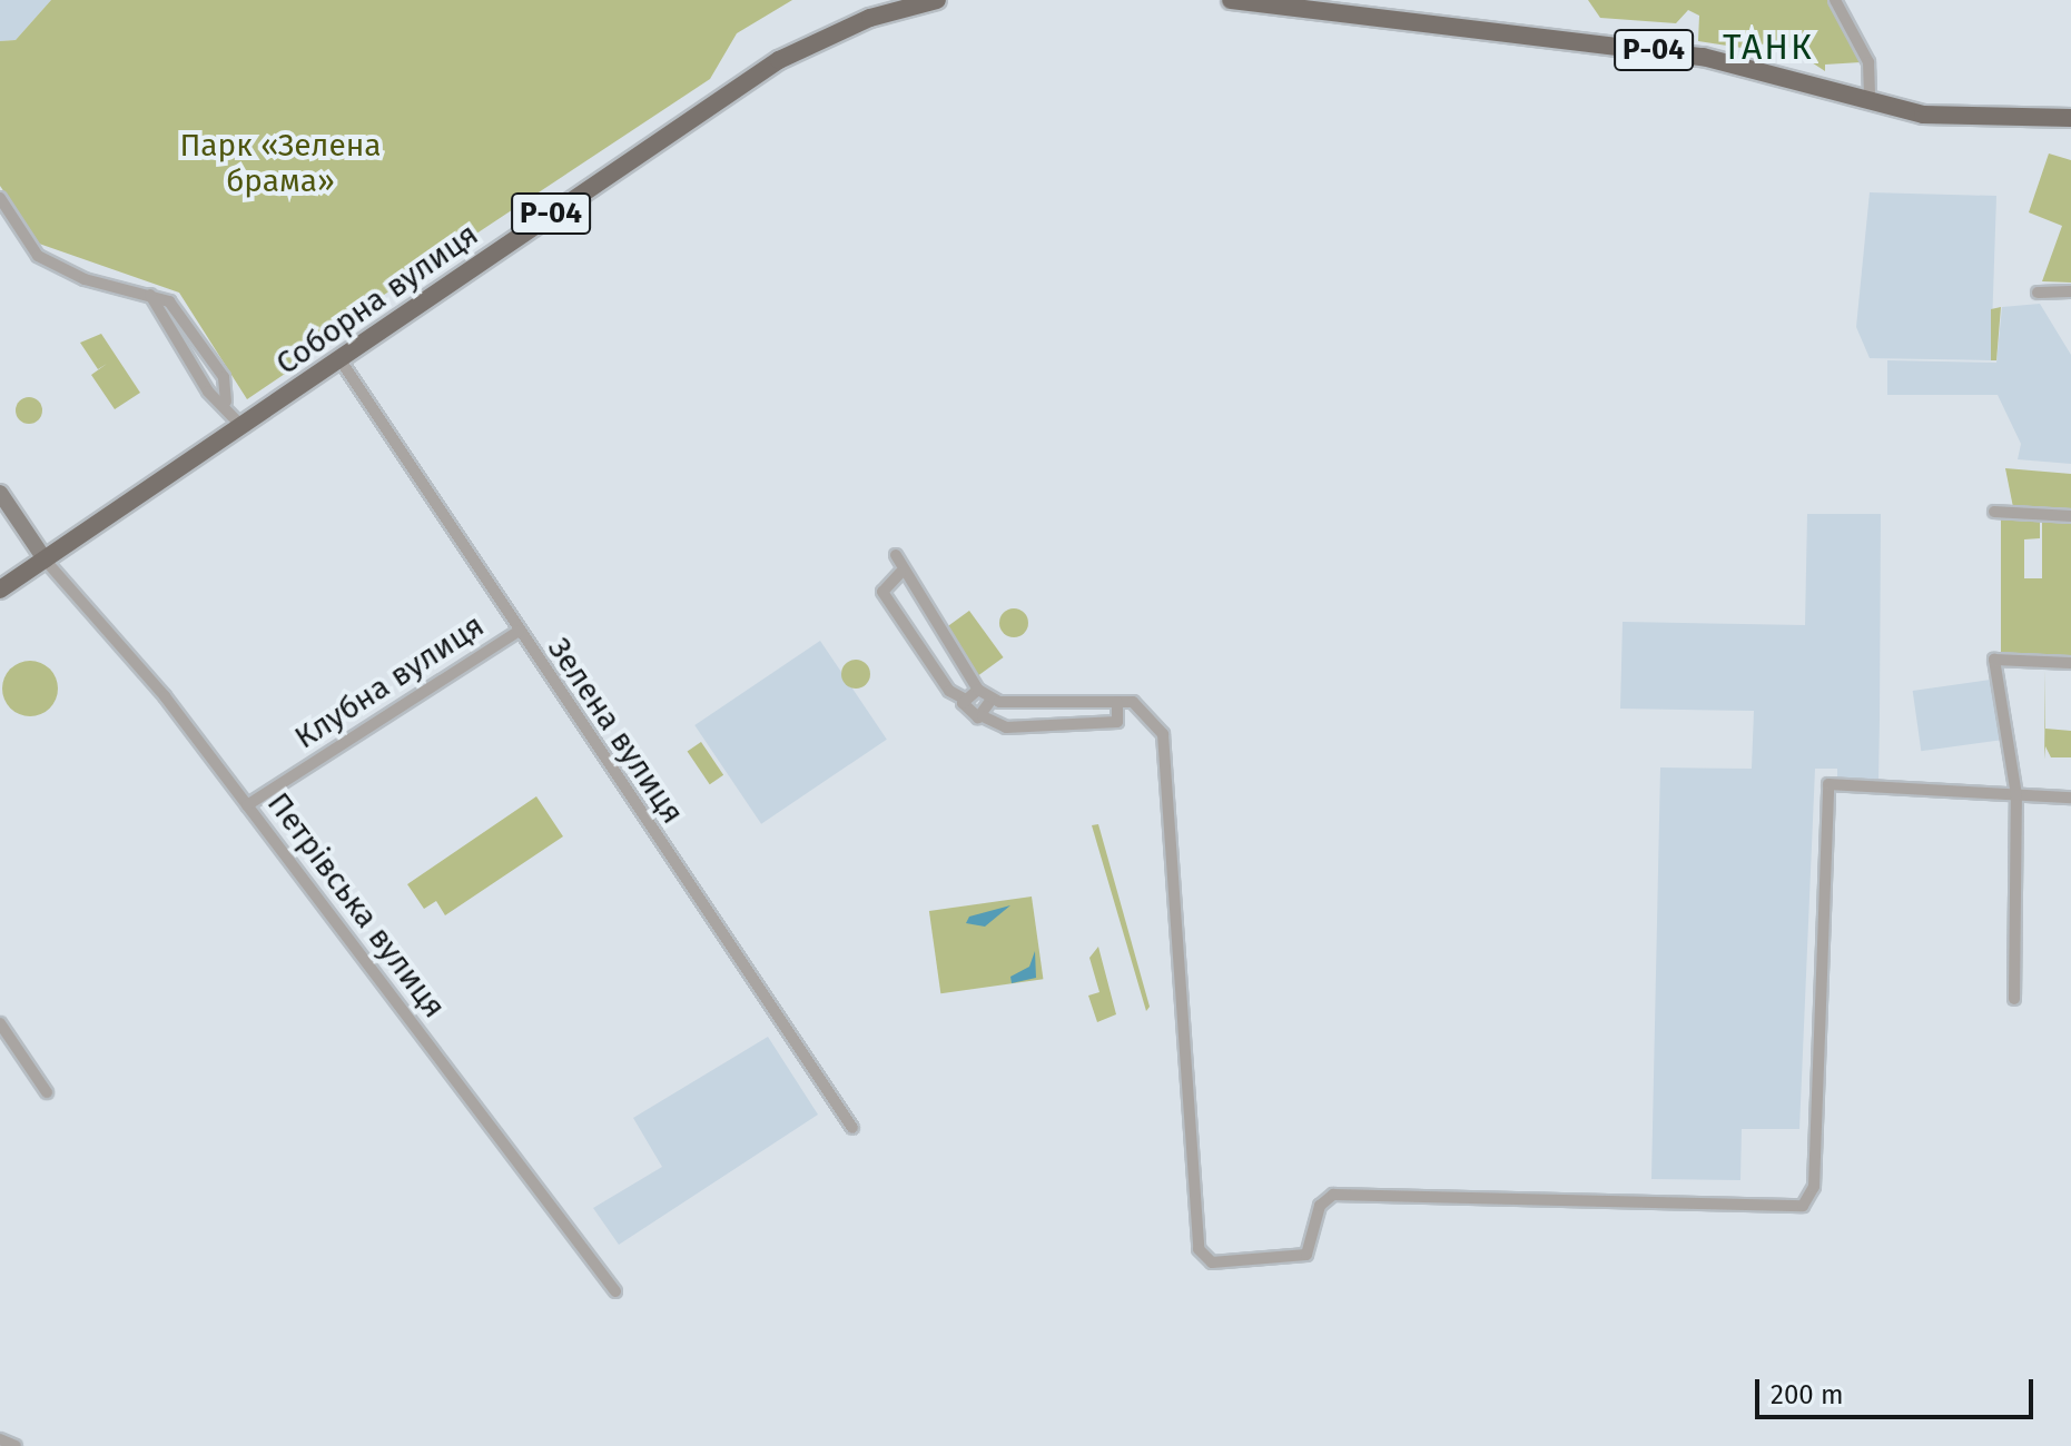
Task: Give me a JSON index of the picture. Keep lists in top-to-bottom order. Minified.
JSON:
{"streets":{"main road":["Р-04","Соборна вулиця"],"street":["Клубна вулиця","Зелена вулиця","Петрівська вулиця"]},"crossings":[["Соборна вулиця","Зелена вулиця"],["Соборна вулиця","Петрівська вулиця"],["Клубна вулиця","Зелена вулиця"],["Клубна вулиця","Петрівська вулиця"]],"districts":["ТАНК"],"parks":["Парк «Зелена брама»"],"scale_bar":"200 m"}
